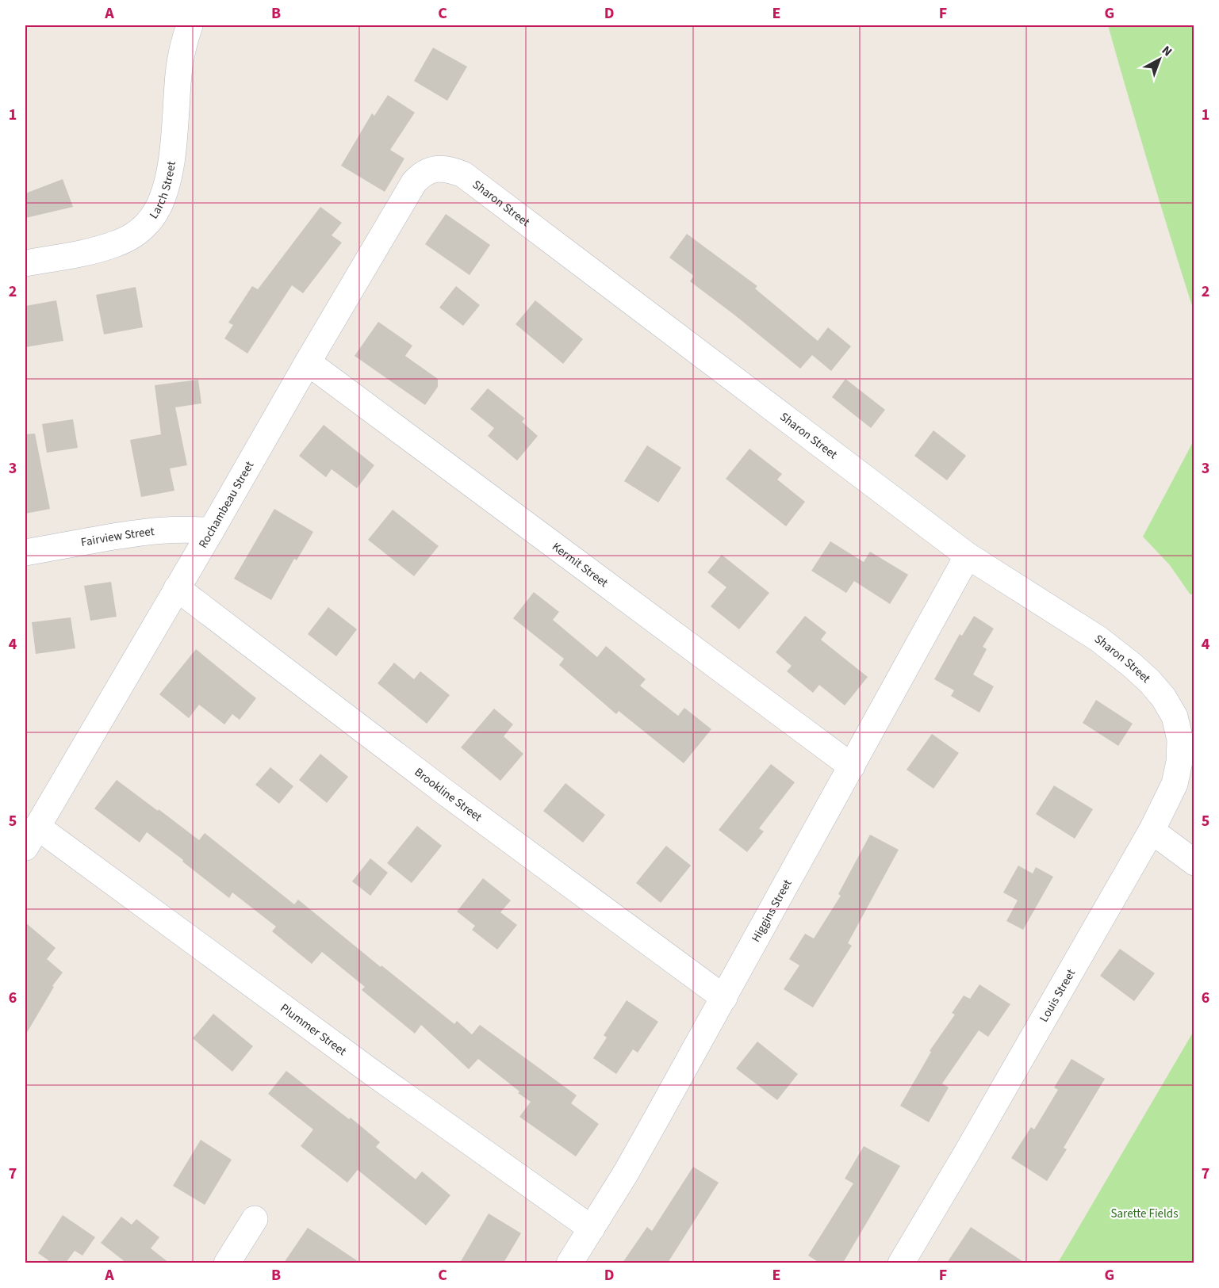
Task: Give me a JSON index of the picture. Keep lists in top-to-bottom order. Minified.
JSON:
{"streets":{"street":["Larch Street","Sharon Street","Rochambeau Street","Fairview Street","Kermit Street","Brookline Street","Higgins Street","Louis Street","Plummer Street"]},"crossings":[["Sharon Street","Rochambeau Street"],["Sharon Street","Higgins Street"],["Sharon Street","Louis Street"],["Rochambeau Street","Fairview Street"],["Rochambeau Street","Kermit Street"],["Rochambeau Street","Brookline Street"],["Rochambeau Street","Plummer Street"],["Kermit Street","Higgins Street"],["Brookline Street","Higgins Street"],["Higgins Street","Plummer Street"]],"parks":["Sarette Fields"],"north":"top right","grid":{"columns":["A","B","C","D","E","F","G"],"rows":["1","2","3","4","5","6","7"]}}
